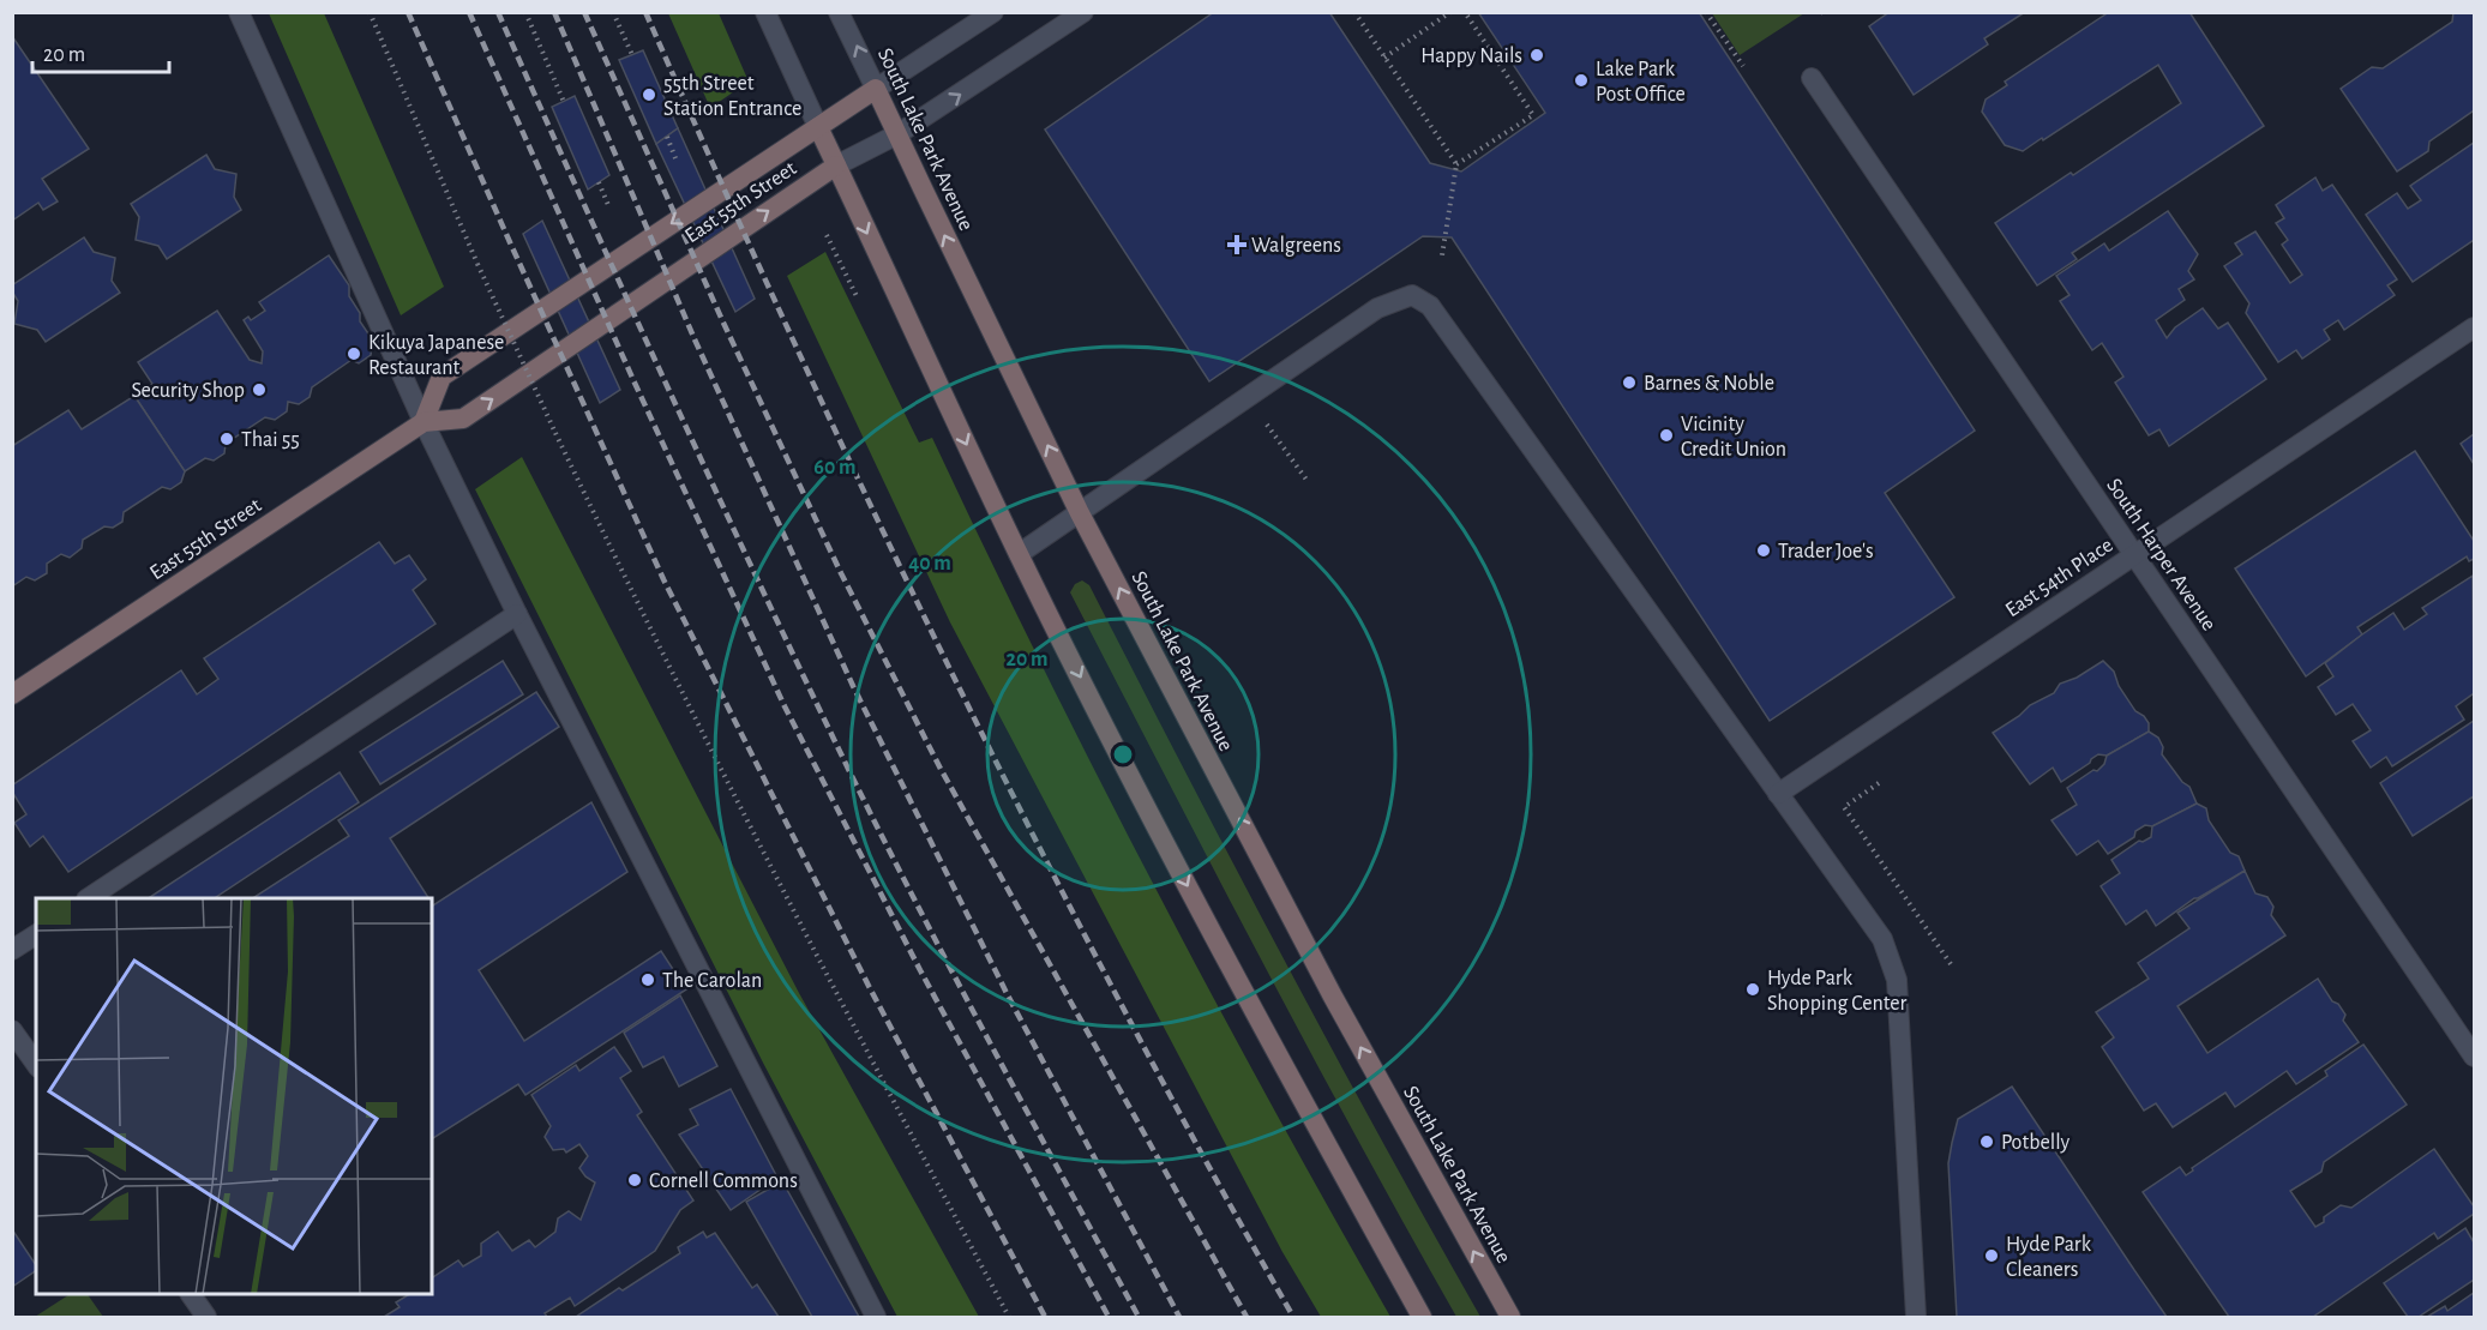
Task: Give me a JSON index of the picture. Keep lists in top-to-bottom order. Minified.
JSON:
{"streets":{"main road":["South Lake Park Avenue","East 55th Street"],"street":["South Harper Avenue","East 54th Place"]},"crossings":[["South Lake Park Avenue","East 55th Street"],["South Harper Avenue","East 54th Place"]],"one_way":["South Lake Park Avenue"],"places":{"other":["Happy Nails","Lake Park Post Office","55th Street Station Entrance","Kikuya Japanese Restaurant","Barnes & Noble","Security Shop","Vicinity Credit Union","Thai 55","Trader Joe's","The Carolan","Hyde Park Shopping Center","Potbelly","Cornell Commons","Hyde Park Cleaners"],"health":["Walgreens"]},"scale_bar":"20 m","rings":["60 m","40 m","20 m"]}
